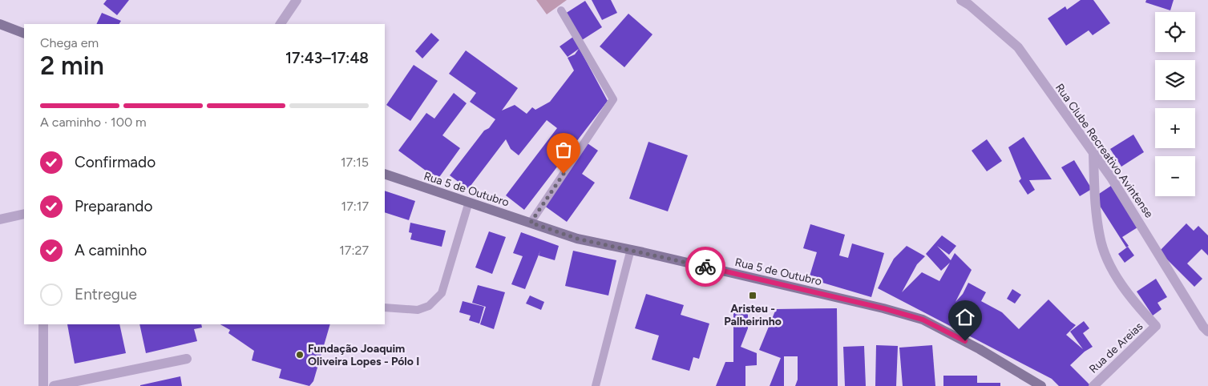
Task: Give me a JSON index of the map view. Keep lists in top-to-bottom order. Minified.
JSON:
{"streets":{"street":["Rua Clube Recreativo Avintense","Rua 5 de Outubro","Rua de Areias"]},"crossings":[["Rua Clube Recreativo Avintense","Rua de Areias"]],"places":{"transit":["Aristeu - Palheirinho"],"other":["Fundação Joaquim Oliveira Lopes - Pólo I"]},"page":{"map_buttons":["+","−"],"heading":["2 min","Chega em","17:43–17:48"],"bar":"A caminho · 100 m","list":[["Confirmado","17:15"],["Preparando","17:17"],["A caminho","17:27"],"Entregue"]}}
